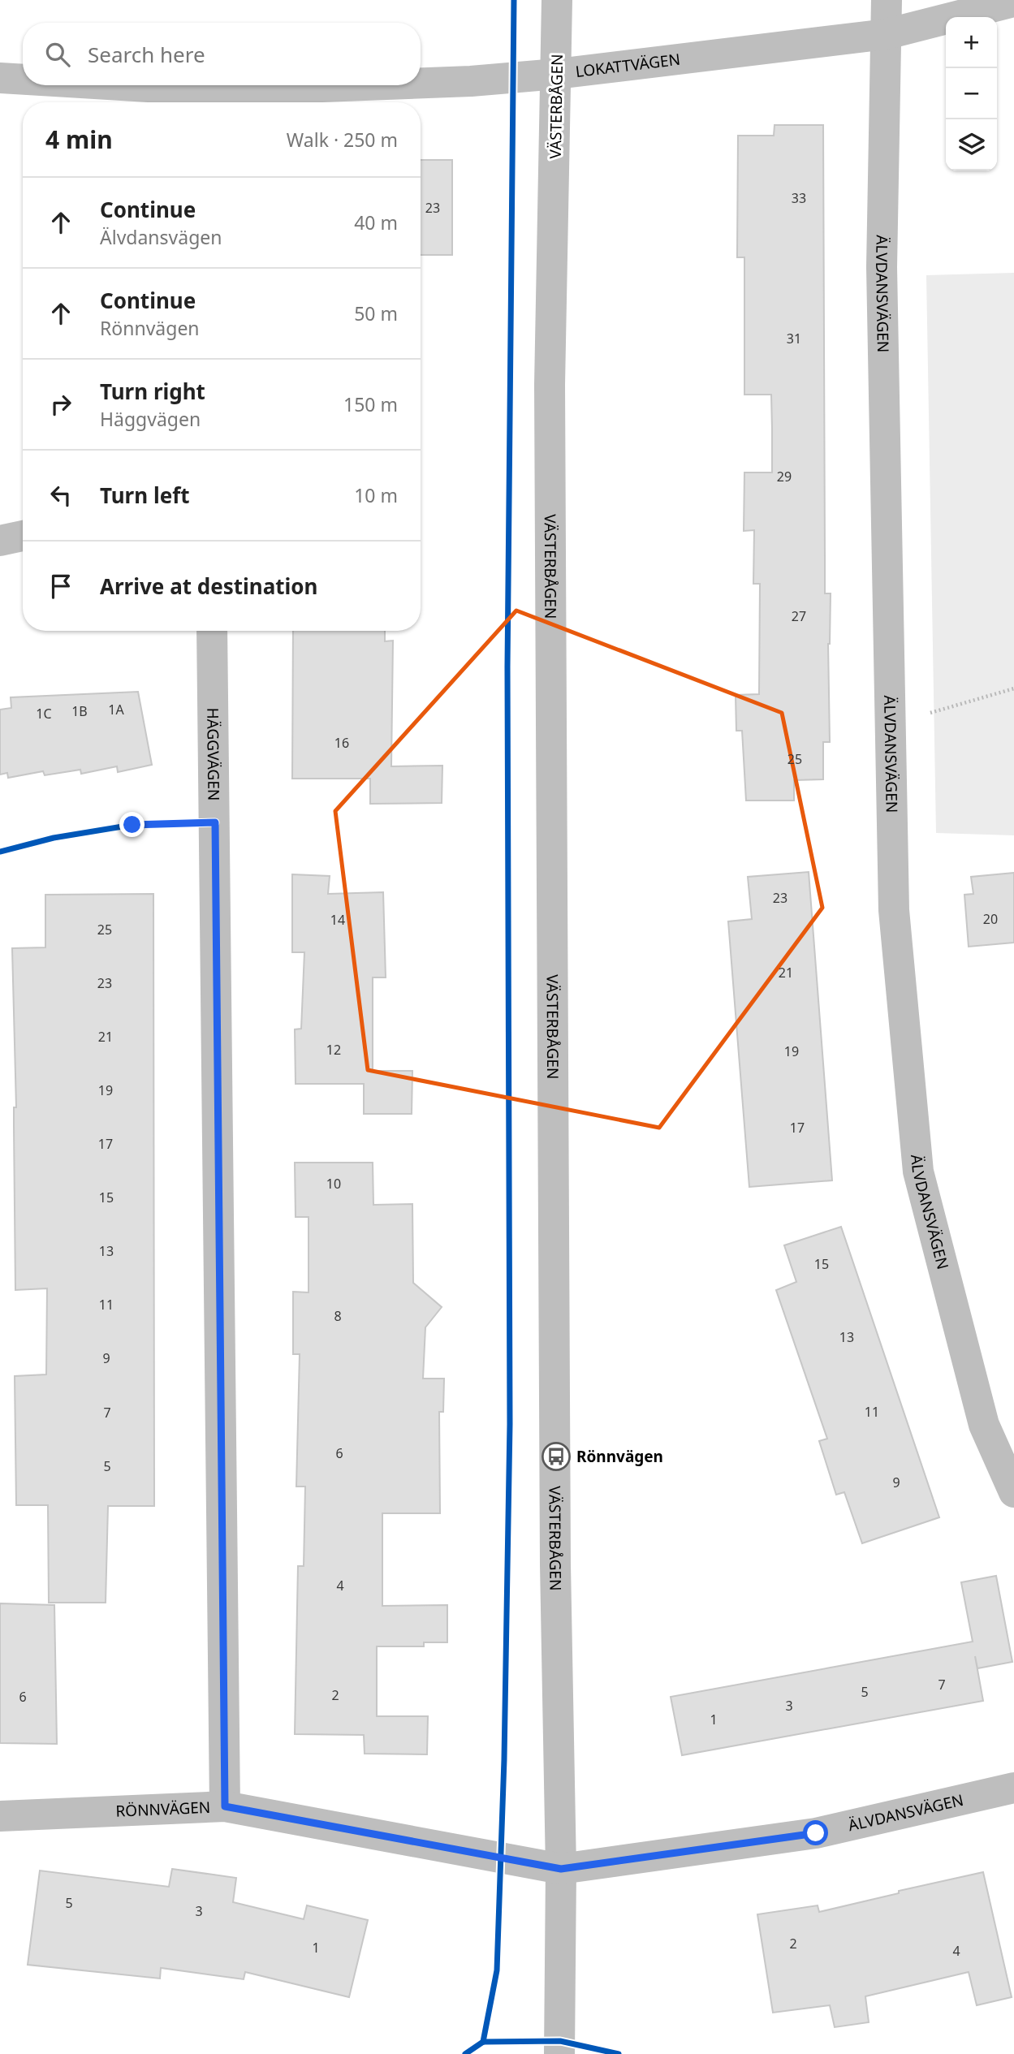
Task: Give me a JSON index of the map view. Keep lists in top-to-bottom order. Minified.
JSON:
{"streets":{"street":["LOKATTVÄGEN","VÄSTERBÅGEN","ÄLVDANSVÄGEN","HÄGGVÄGEN","RÖNNVÄGEN"]},"crossings":[["LOKATTVÄGEN","VÄSTERBÅGEN"],["LOKATTVÄGEN","ÄLVDANSVÄGEN"],["VÄSTERBÅGEN","ÄLVDANSVÄGEN"],["VÄSTERBÅGEN","RÖNNVÄGEN"],["ÄLVDANSVÄGEN","RÖNNVÄGEN"],["HÄGGVÄGEN","RÖNNVÄGEN"]],"places":{"bus stop":["Rönnvägen"]},"house_numbers":["33","23","31","29","27","1A","1B","1C","16","25","23","20","14","25","21","23","21","12","19","19","17","17","10","15","13","15","11","8","13","9","11","7","6","5","9","4","7","5","2","6","3","1","5","3","2","1","4"],"page":{"map_buttons":["+","−"],"search":"Search here","heading":["4 min","Walk · 250 m"],"list":[["Continue","Älvdansvägen","40 m"],["Continue","Rönnvägen","50 m"],["Turn right","Häggvägen","150 m"],["Turn left","10 m"],"Arrive at destination"]}}
